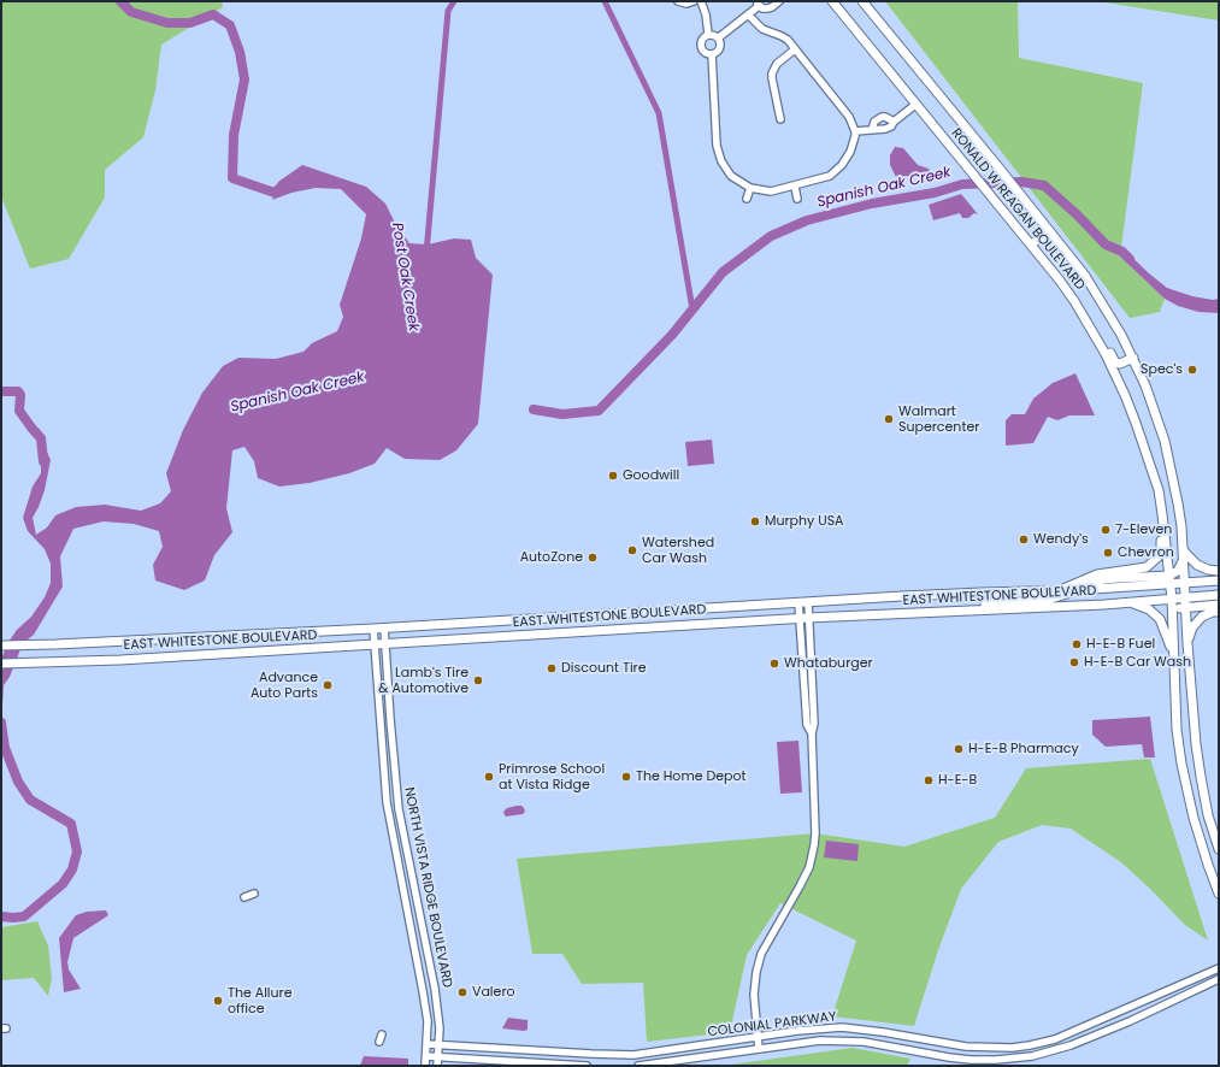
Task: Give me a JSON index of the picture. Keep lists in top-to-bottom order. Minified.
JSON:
{"streets":{"main road":["RONALD W REAGAN BOULEVARD","EAST WHITESTONE BOULEVARD"],"street":["NORTH VISTA RIDGE BOULEVARD","COLONIAL PARKWAY"]},"crossings":[["RONALD W REAGAN BOULEVARD","EAST WHITESTONE BOULEVARD"],["EAST WHITESTONE BOULEVARD","NORTH VISTA RIDGE BOULEVARD"],["NORTH VISTA RIDGE BOULEVARD","COLONIAL PARKWAY"]],"water":["Spanish Oak Creek","Post Oak Creek"],"places":["Spec's","Walmart Supercenter","Goodwill","Murphy USA","7-Eleven","Wendy's","Watershed Car Wash","Chevron","AutoZone","H-E-B Fuel","H-E-B Car Wash","Whataburger","Discount Tire","Lamb's Tire & Automotive","Advance Auto Parts","H-E-B Pharmacy","Primrose School at Vista Ridge","The Home Depot","H-E-B","Valero","The Allure office"]}
